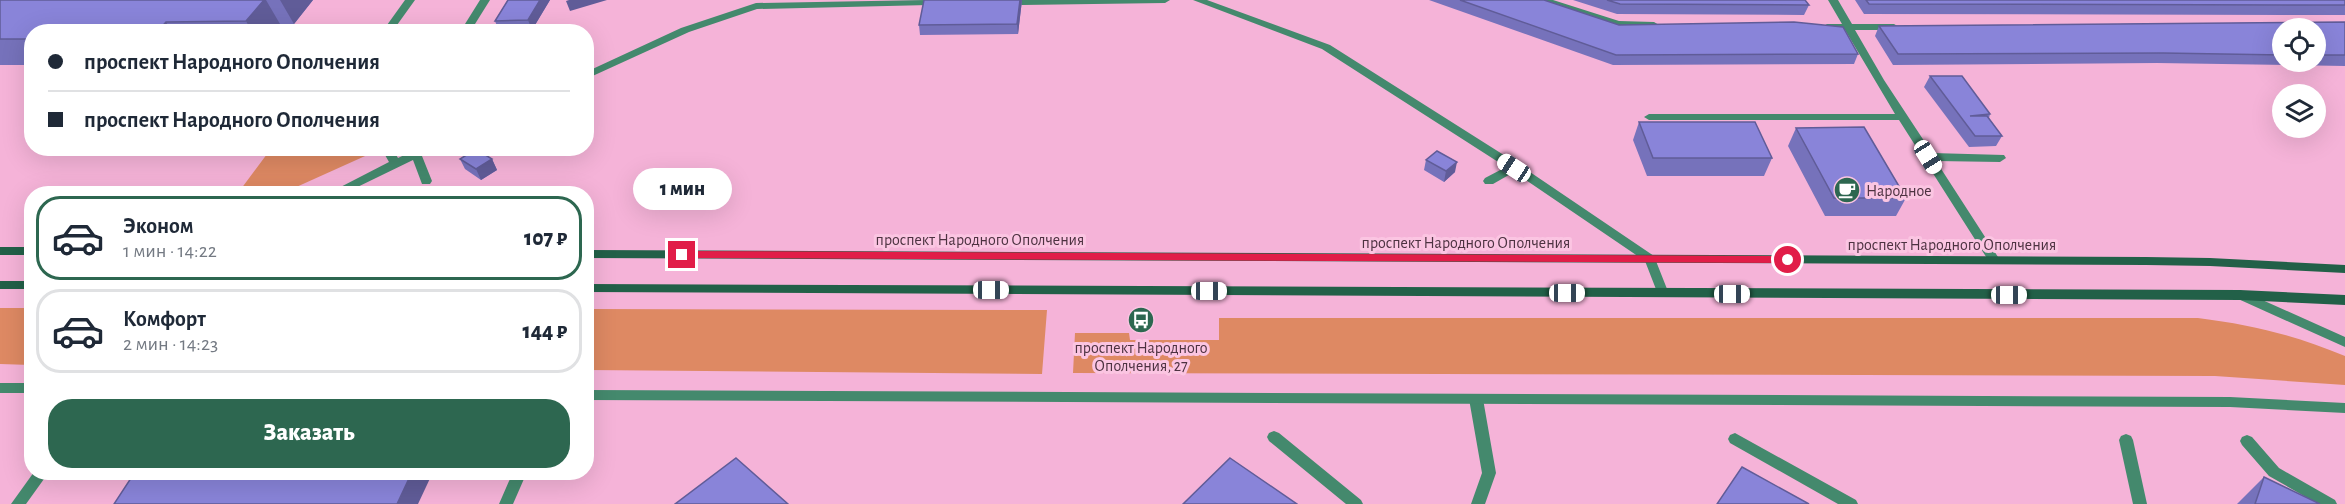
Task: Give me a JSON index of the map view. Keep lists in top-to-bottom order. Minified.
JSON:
{"streets":{"main road":["проспект Народного Ополчения"]},"places":{"cafe":["Народное"],"bus stop":["проспект Народного Ополчения, 27"]},"page":{"banner":["проспект Народного Ополчения","проспект Народного Ополчения"],"bubble":"1 мин","list":[{"name":"Эконом","note":"1 мин · 14:22","value":"107 ₽"},{"name":"Комфорт","note":"2 мин · 14:23","value":"144 ₽"}],"buttons":"Заказать"}}
